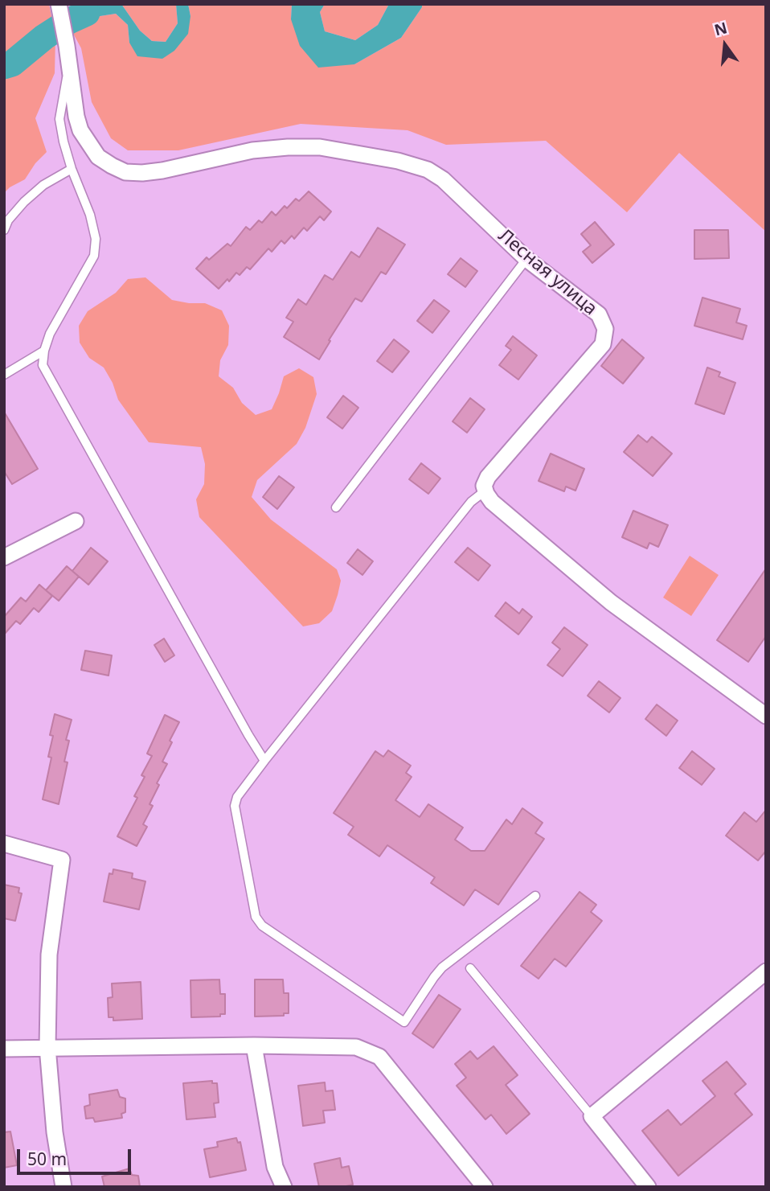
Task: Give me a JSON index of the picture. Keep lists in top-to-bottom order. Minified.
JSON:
{"streets":{"street":["Лесная улица"]},"scale_bar":"50 m","north":"top"}
